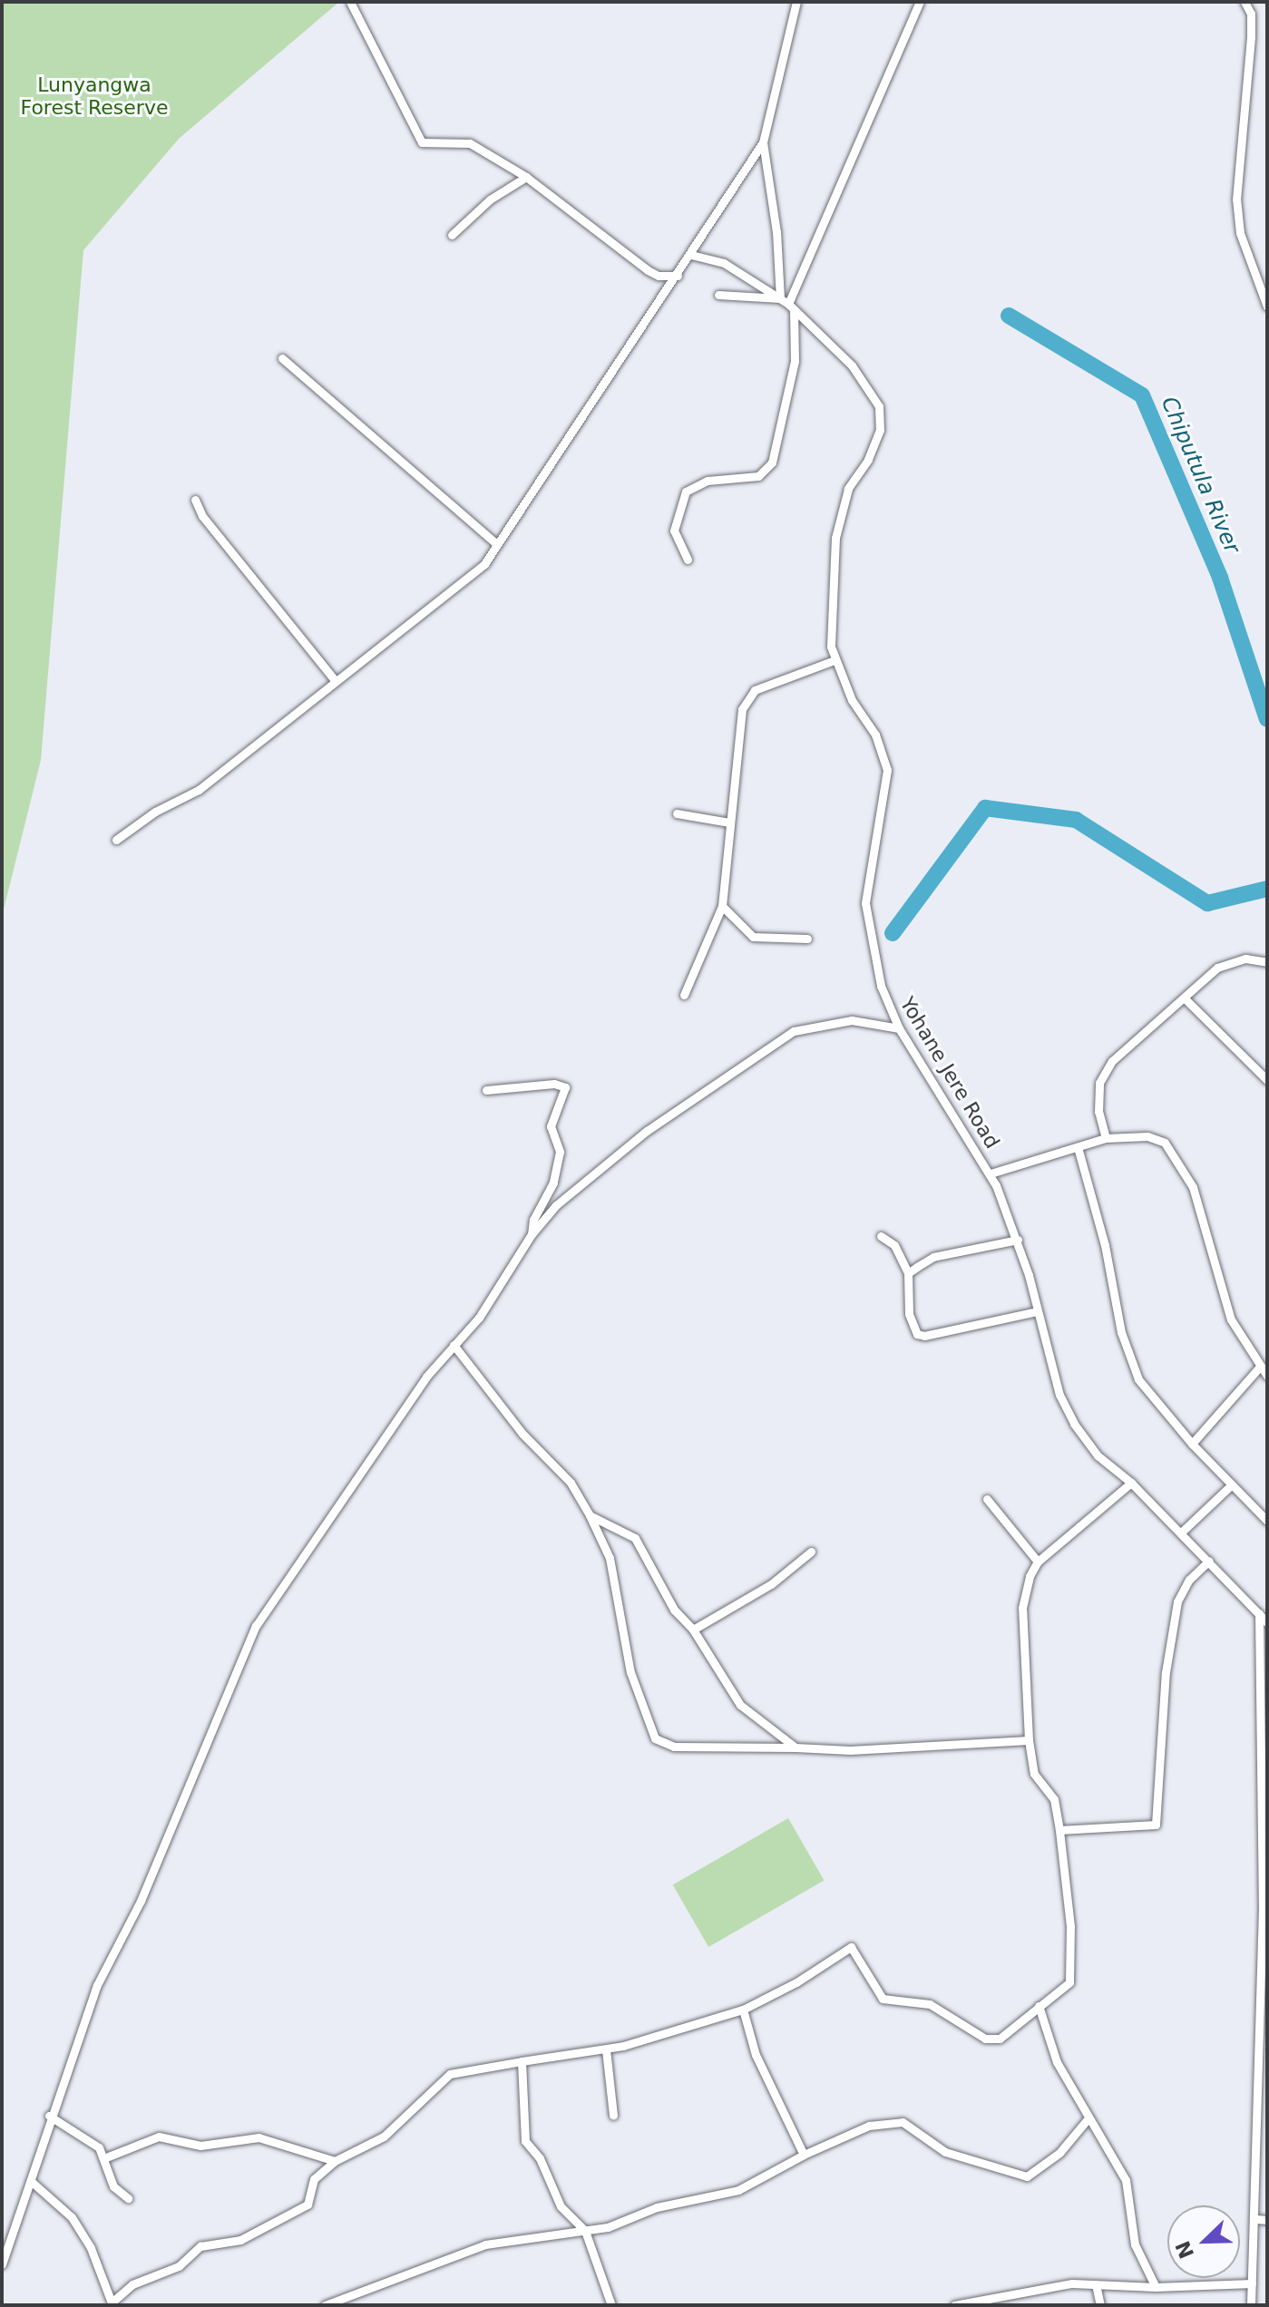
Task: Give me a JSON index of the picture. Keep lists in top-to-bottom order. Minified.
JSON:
{"streets":{"street":["Yohane Jere Road"]},"water":["Chiputula River"],"parks":["Lunyangwa Forest Reserve"],"north":"bottom left"}
